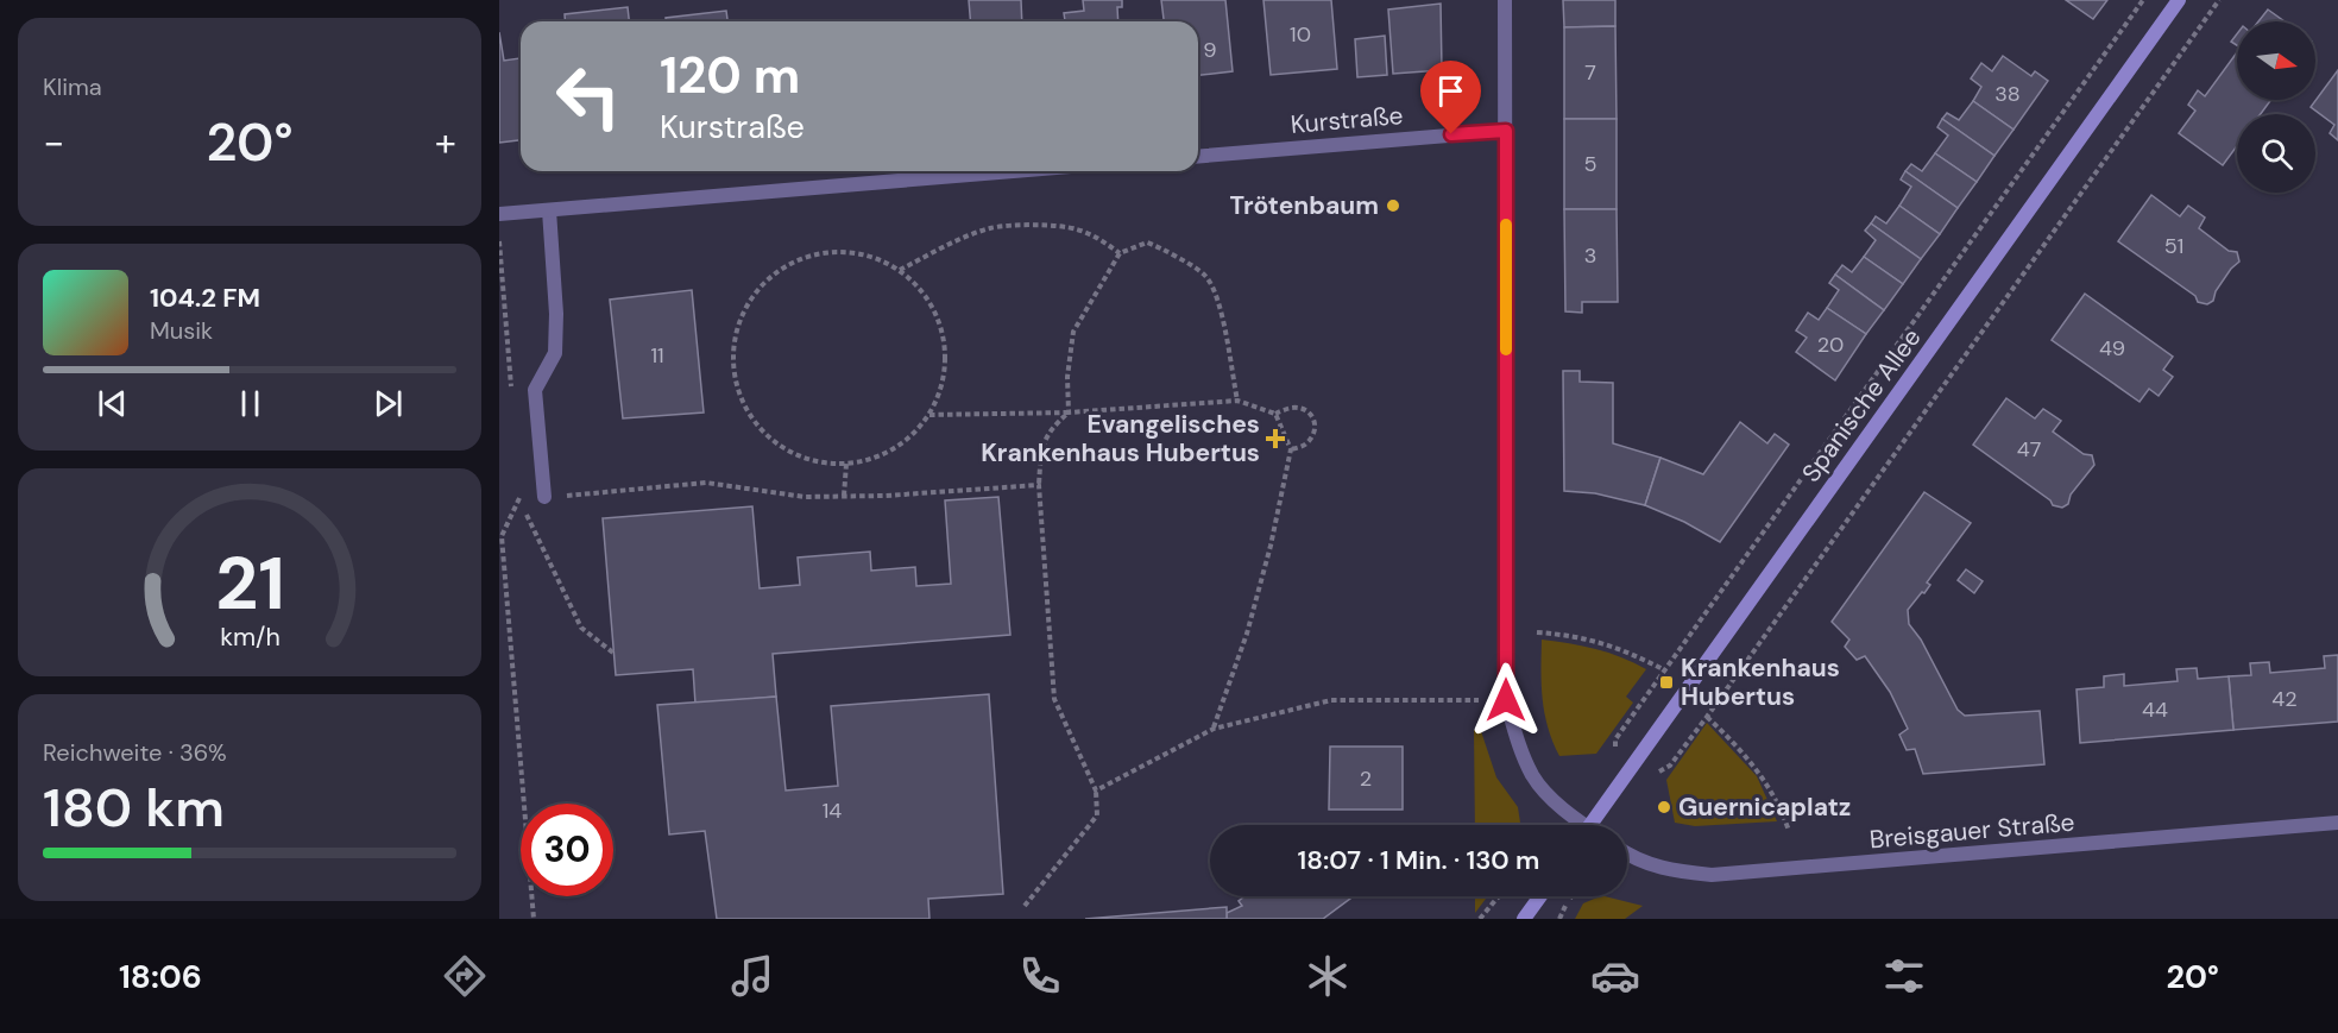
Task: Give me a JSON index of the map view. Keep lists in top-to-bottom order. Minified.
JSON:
{"streets":{"main road":["Spanische Allee"],"street":["Kurstraße","Breisgauer Straße"]},"places":{"other":["Trötenbaum","Guernicaplatz"],"health":["Evangelisches Krankenhaus Hubertus"],"transit":["Krankenhaus Hubertus"]},"house_numbers":["10","9","7","38","5","51","3","20","49","11","47","42","44","2","14"],"north":"right","page":{"tile":["Klima",["Reichweite · 36%","180 km"]],"turn":["120 m","Kurstraße"],"heat":["−","20°","+"],"song":["104.2 FM","Musik"],"limit":"30","trip":"18:07 · 1 Min. · 130 m","tabs":["18:06","20°"],"gauge":["21","km/h"]}}
